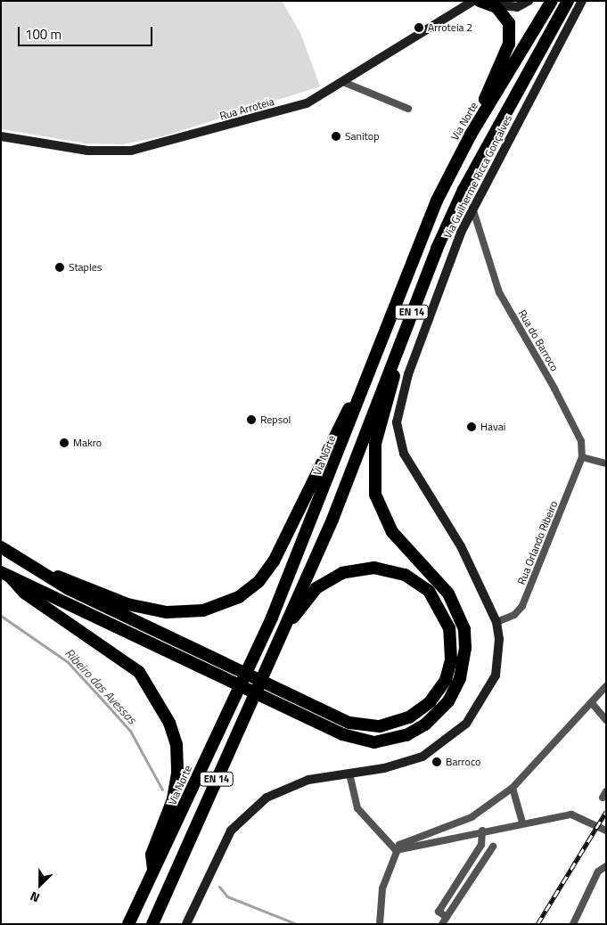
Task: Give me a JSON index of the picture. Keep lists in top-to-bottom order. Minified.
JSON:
{"streets":{"highway":["Via Norte","EN 14"],"street":["Rua Arroteia","Via Guilherme Ricca Gonçalves","Rua do Barroco","Rua Orlando Ribeiro"]},"crossings":[["Via Guilherme Ricca Gonçalves","Rua do Barroco"],["Via Guilherme Ricca Gonçalves","Rua Orlando Ribeiro"],["Rua do Barroco","Rua Orlando Ribeiro"]],"water":["Ribeiro das Avessas"],"places":["Arroteia 2","Sanitop","Staples","Repsol","Havai","Makro","Barroco"],"scale_bar":"100 m","north":"bottom left"}
